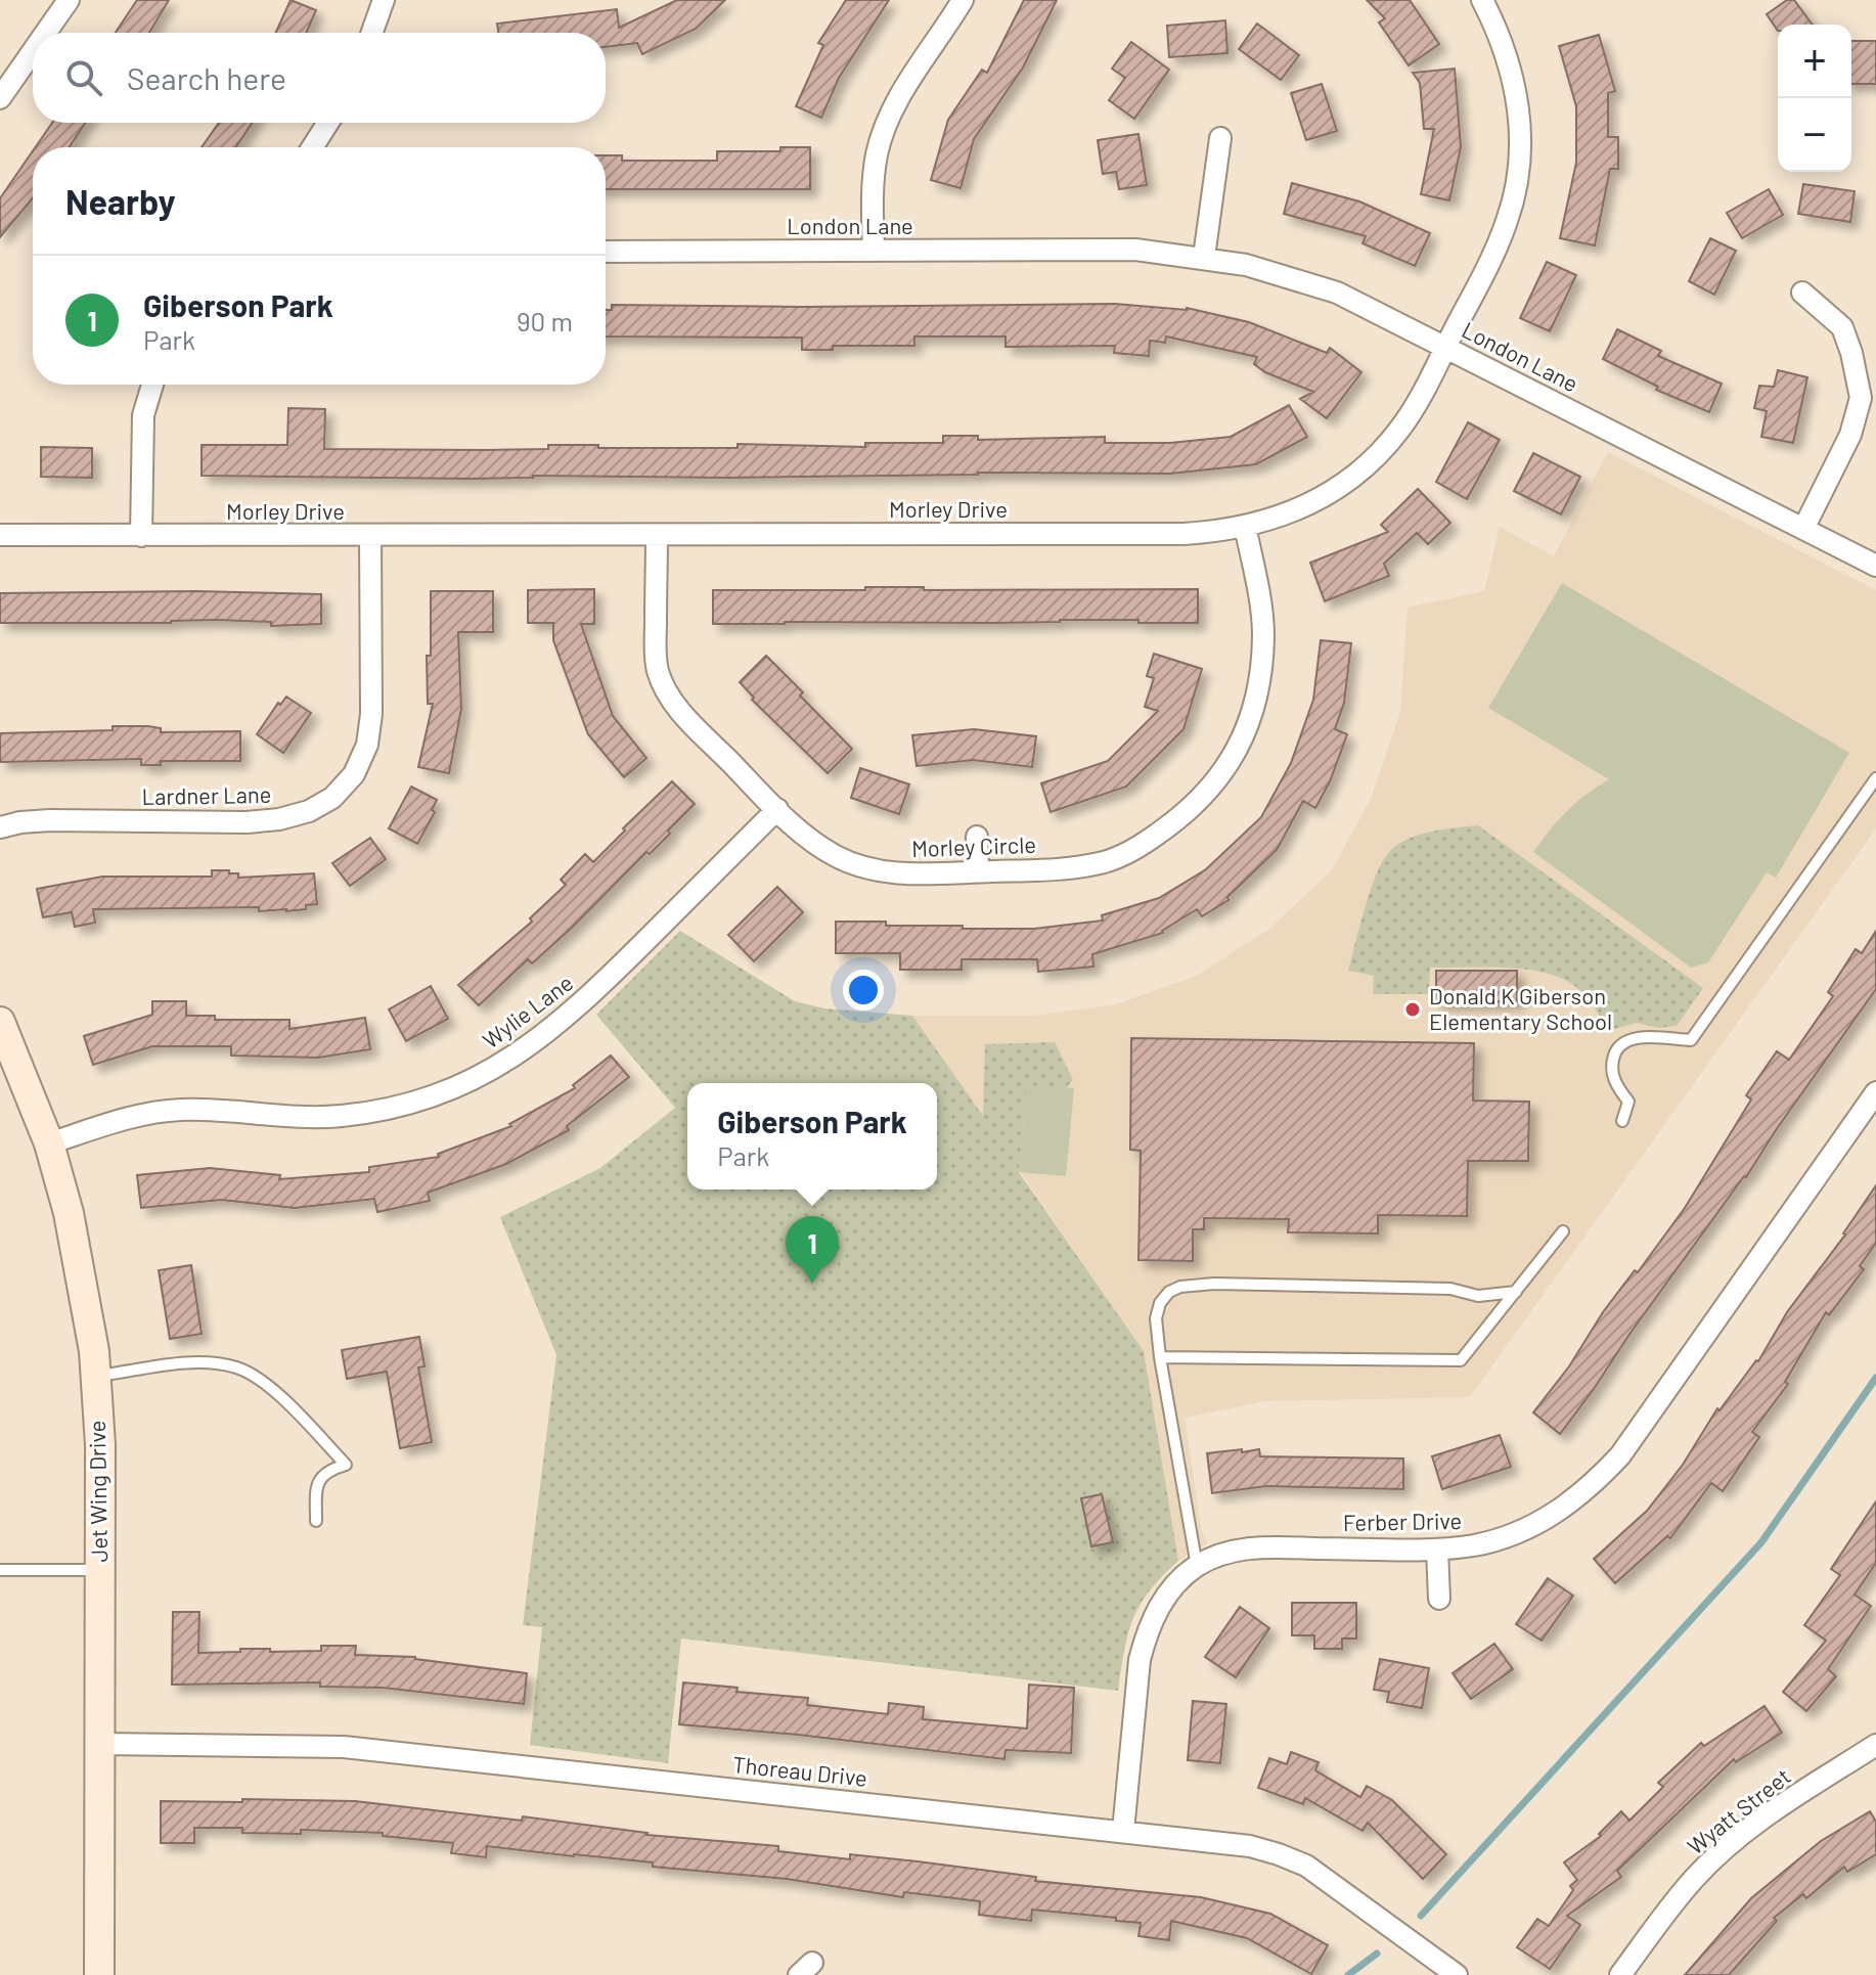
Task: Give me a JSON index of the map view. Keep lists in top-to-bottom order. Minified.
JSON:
{"streets":{"main road":["Jet Wing Drive"],"street":["London Lane","Morley Drive","Lardner Lane","Morley Circle","Wylie Lane","Ferber Drive","Thoreau Drive","Wyatt Street"]},"crossings":[["London Lane","Morley Drive"],["Morley Drive","Lardner Lane"],["Morley Drive","Morley Circle"],["Morley Circle","Wylie Lane"],["Wylie Lane","Jet Wing Drive"],["Jet Wing Drive","Thoreau Drive"],["Ferber Drive","Thoreau Drive"]],"places":["Donald K Giberson Elementary School"],"page":{"map_buttons":["+","−"],"search":"Search here","heading":"Nearby","list":[{"mark":"1","name":"Giberson Park","note":"Park","value":"90 m"}],"popup":["Giberson Park","Park"],"pins":"1"}}
